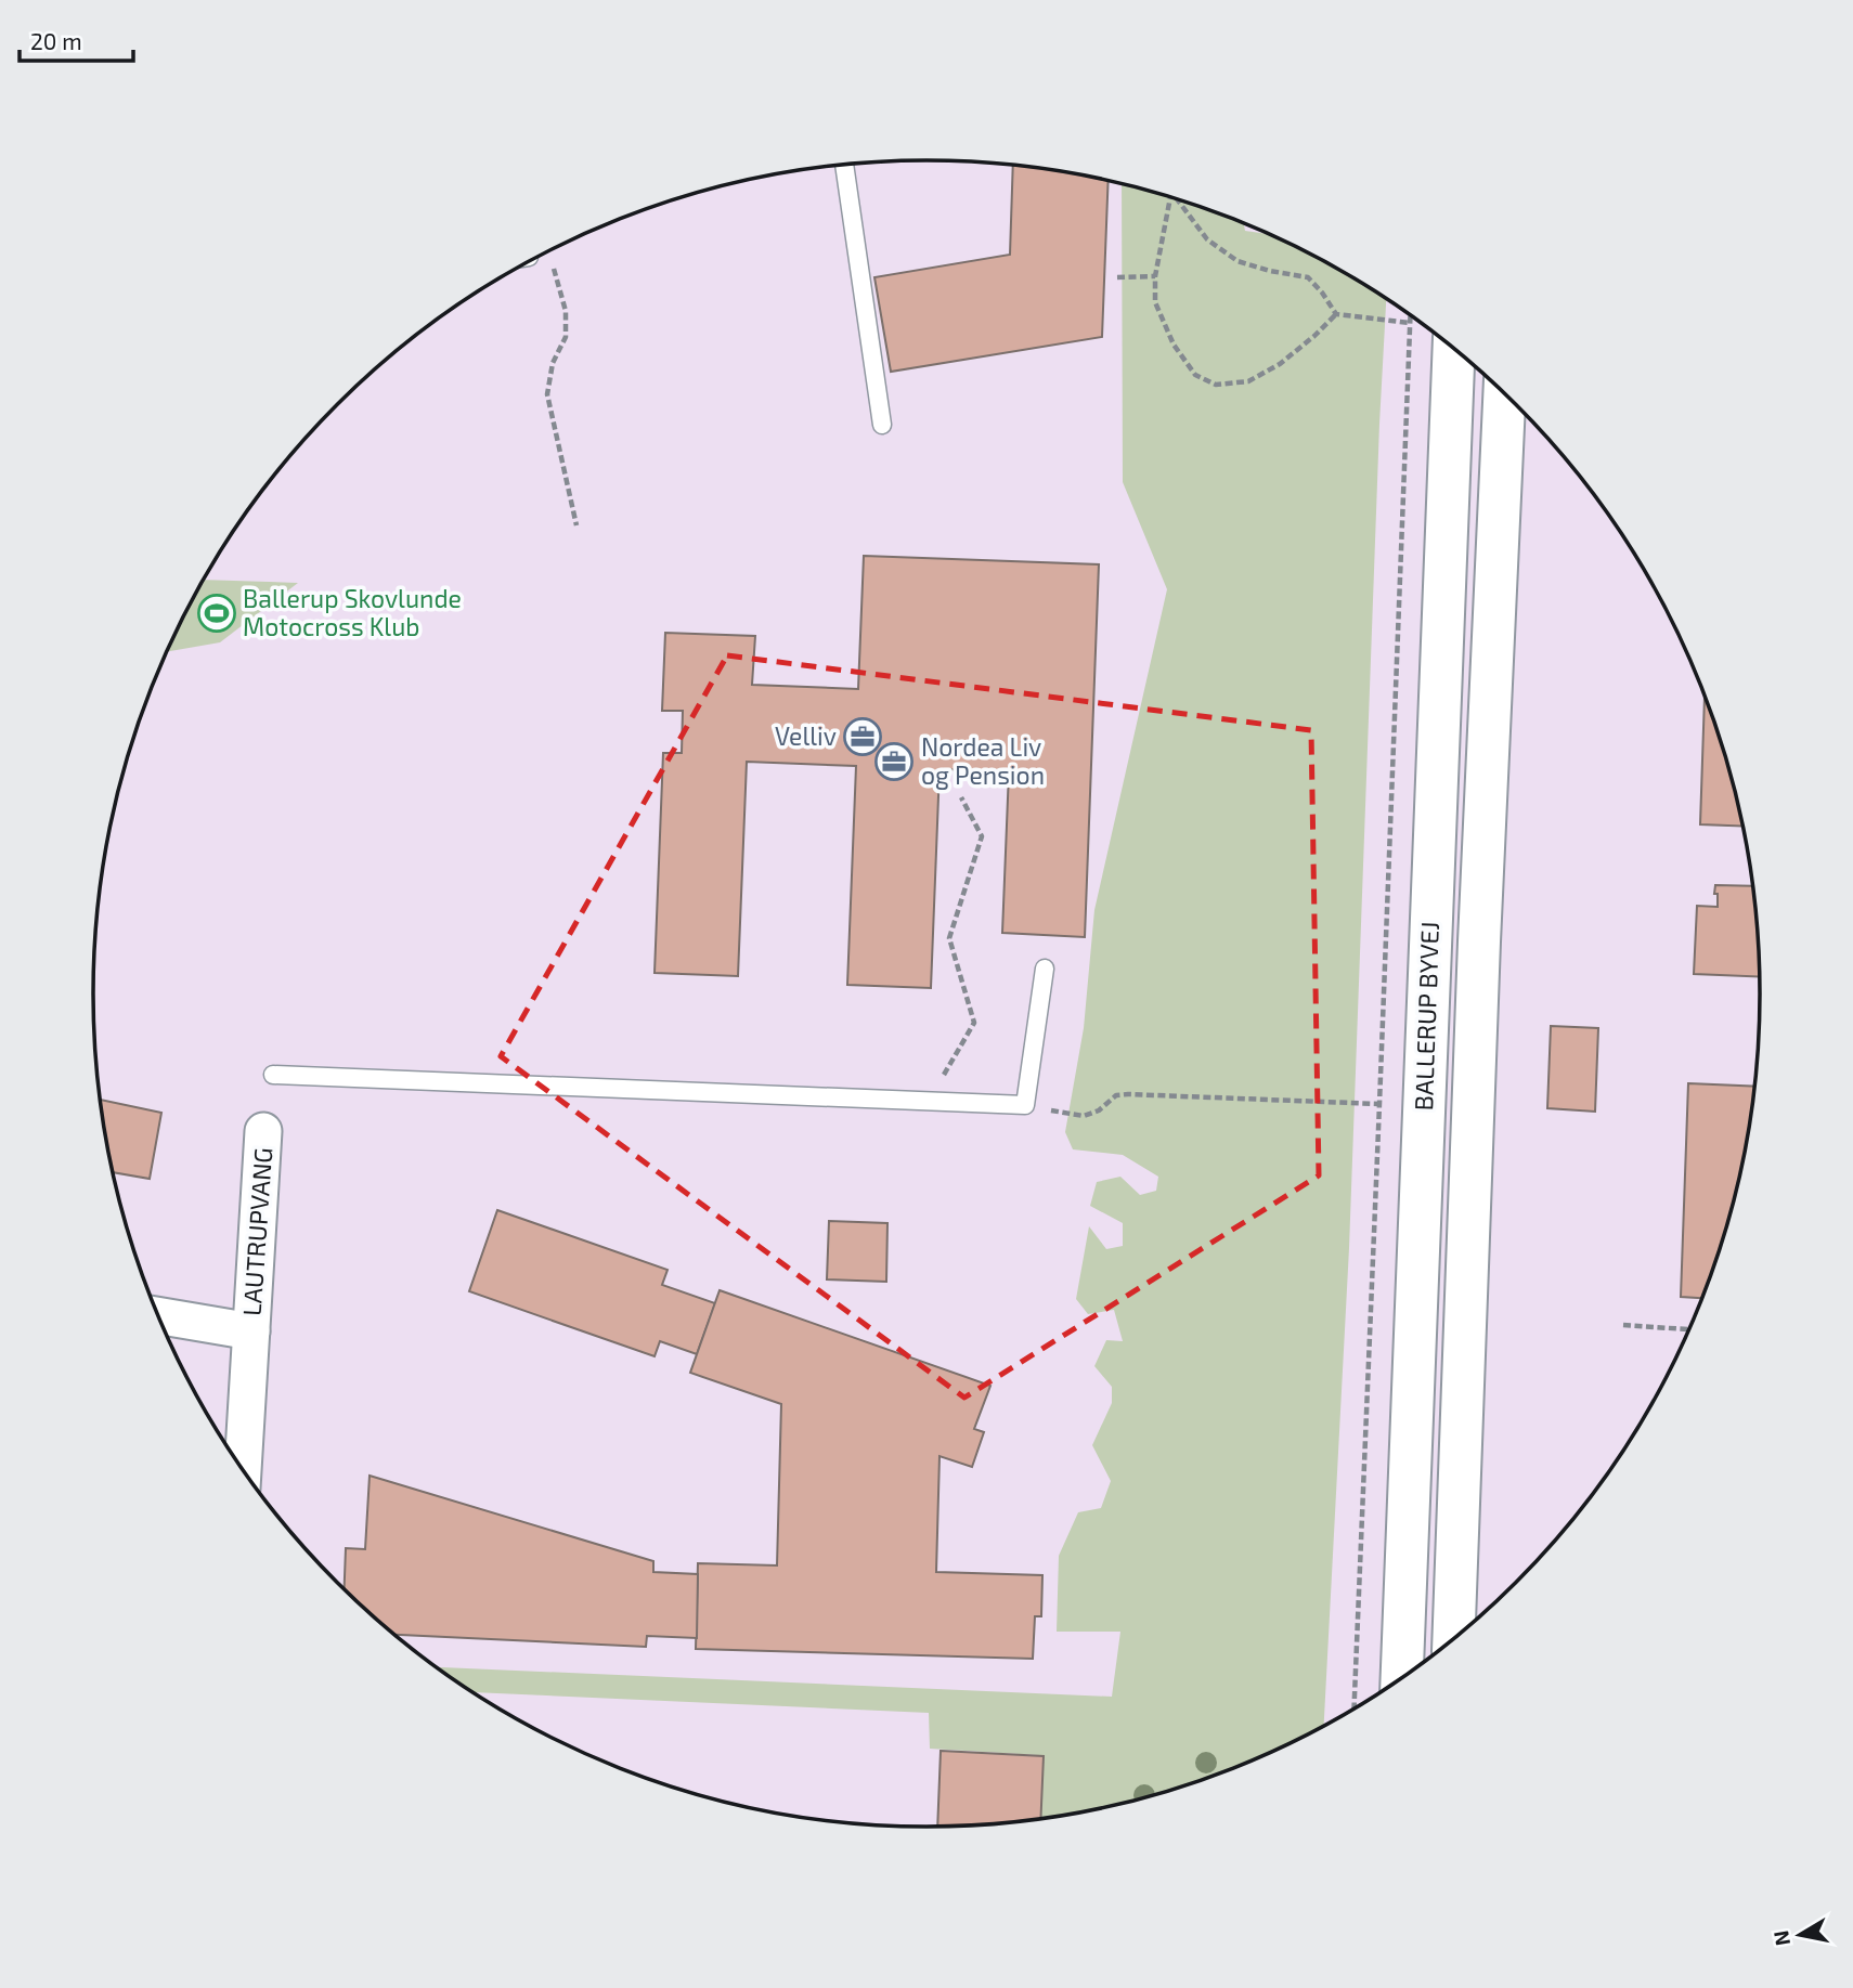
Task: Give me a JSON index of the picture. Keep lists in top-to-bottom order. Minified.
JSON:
{"streets":{"main road":["BALLERUP BYVEJ"],"street":["LAUTRUPVANG"]},"places":{"sports":["Ballerup Skovlunde Motocross Klub"],"office":["Velliv","Nordea Liv og Pension"]},"scale_bar":"20 m","north":"left"}
